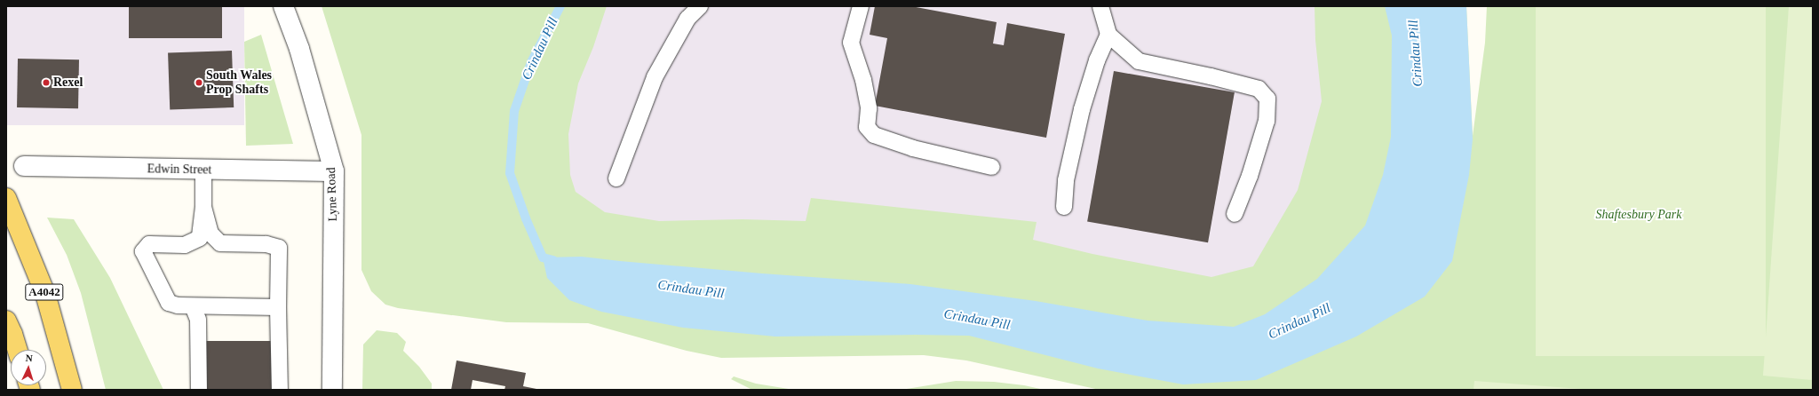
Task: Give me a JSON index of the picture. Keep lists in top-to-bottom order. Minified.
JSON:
{"streets":{"main road":["A4042"],"street":["Edwin Street","Lyne Road"]},"crossings":[["Edwin Street","Lyne Road"]],"water":["Crindau Pill"],"parks":["Shaftesbury Park"],"places":["Rexel","South Wales Prop Shafts"],"north":"top"}
